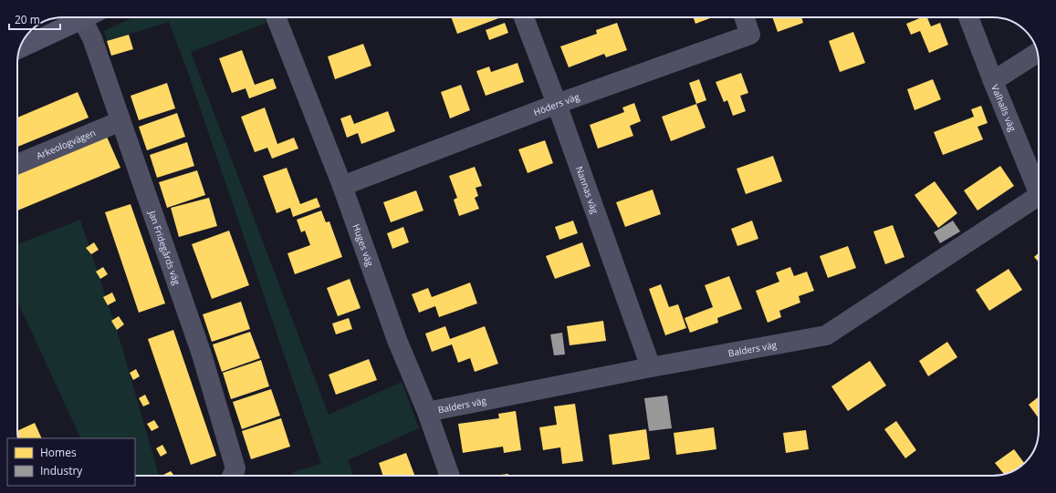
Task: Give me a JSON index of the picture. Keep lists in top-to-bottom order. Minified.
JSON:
{"streets":{"street":["Höders väg","Valhalls väg","Arkeologvägen","Nannas väg","Huges väg","Jan Fridegårds väg","Balders väg"]},"crossings":[["Höders väg","Nannas väg"],["Höders väg","Huges väg"],["Arkeologvägen","Jan Fridegårds väg"],["Nannas väg","Balders väg"],["Huges väg","Balders väg"]],"legend":["Homes","Industry"],"scale_bar":"20 m"}
